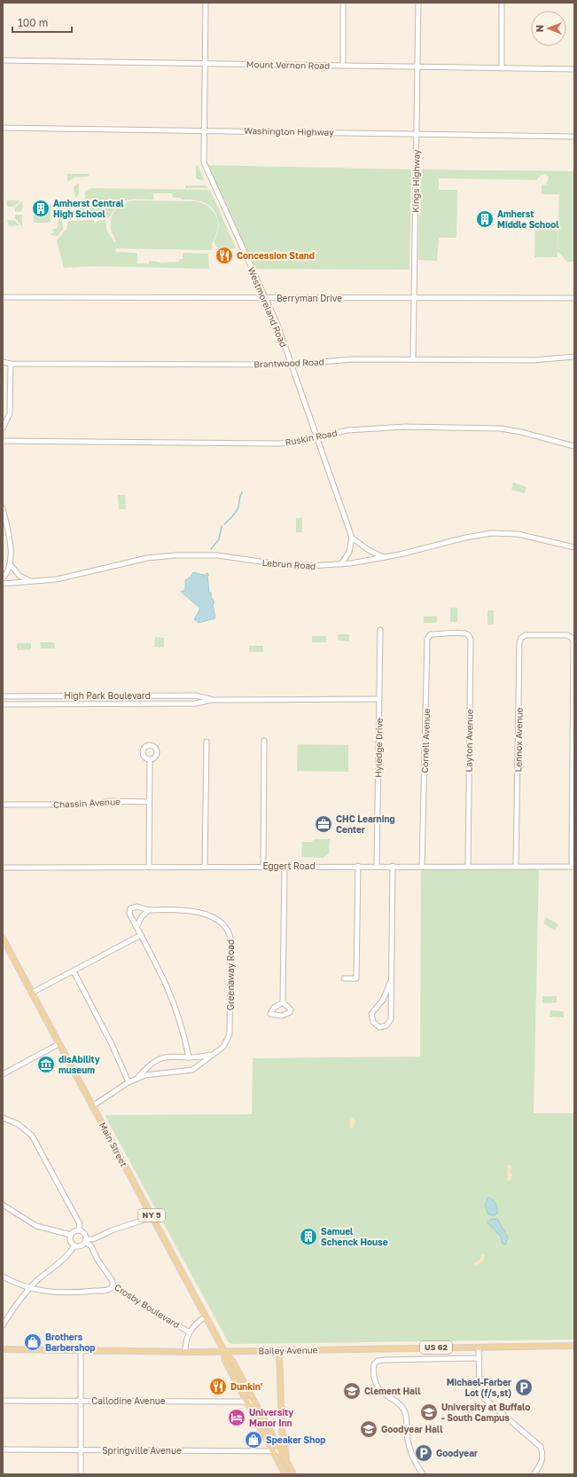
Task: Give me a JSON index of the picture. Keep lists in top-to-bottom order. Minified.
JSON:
{"streets":{"main road":["Main Street","NY 5","US 62","Bailey Avenue"],"street":["Mount Vernon Road","Washington Highway","Kings Highway","Berryman Drive","Westmoreland Road","Brantwood Road","Ruskin Road","Lebrun Road","High Park Boulevard","Lennox Avenue","Cornell Avenue","Layton Avenue","Hyledge Drive","Chassin Avenue","Eggert Road","Greenaway Road","Crosby Boulevard","Callodine Avenue","Springville Avenue"]},"crossings":[["Mount Vernon Road","Kings Highway"],["Mount Vernon Road","Westmoreland Road"],["Washington Highway","Kings Highway"],["Washington Highway","Westmoreland Road"],["Kings Highway","Berryman Drive"],["Kings Highway","Brantwood Road"],["Berryman Drive","Westmoreland Road"],["Westmoreland Road","Brantwood Road"],["Westmoreland Road","Ruskin Road"],["High Park Boulevard","Hyledge Drive"],["Lennox Avenue","Eggert Road"],["Cornell Avenue","Layton Avenue"],["Cornell Avenue","Eggert Road"],["Layton Avenue","Eggert Road"],["Hyledge Drive","Eggert Road"],["Main Street","Bailey Avenue"],["Main Street","Callodine Avenue"],["Main Street","Springville Avenue"]],"places":{"building":["Amherst Central High School","Amherst Middle School","Samuel Schenck House"],"restaurant":["Concession Stand","Dunkin'"],"office":["CHC Learning Center"],"museum":["disAbility museum"],"shop":["Brothers Barbershop","Speaker Shop"],"parking":["Michael-Farber Lot (f/s,st)","Goodyear"],"school or university":["Clement Hall","University at Buffalo - South Campus","Goodyear Hall"],"hotel":["University Manor Inn"]},"scale_bar":"100 m","north":"left"}
